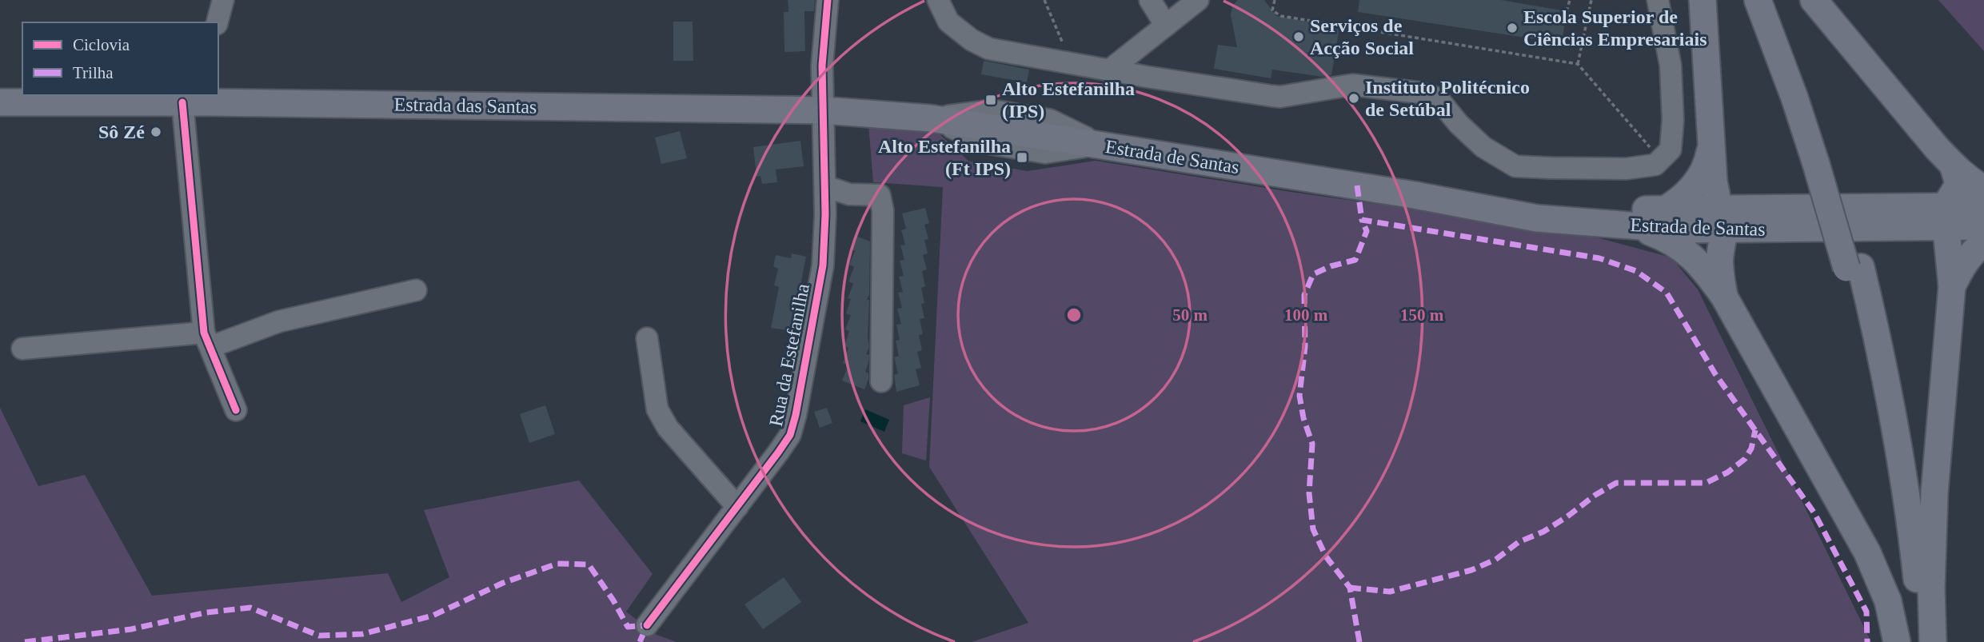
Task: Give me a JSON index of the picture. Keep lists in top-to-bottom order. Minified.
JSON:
{"streets":{"main road":["Estrada das Santas","Estrada de Santas"],"street":["Rua da Estefanilha"]},"crossings":[["Estrada das Santas","Estrada de Santas"],["Estrada das Santas","Rua da Estefanilha"]],"places":{"other":["Escola Superior de Ciências Empresariais","Serviços de Acção Social","Instituto Politécnico de Setúbal","Sô Zé"],"transit":["Alto Estefanilha (IPS)","Alto Estefanilha (Ft IPS)"]},"legend":["Ciclovia","Trilha"],"rings":["50 m","100 m","150 m"]}
